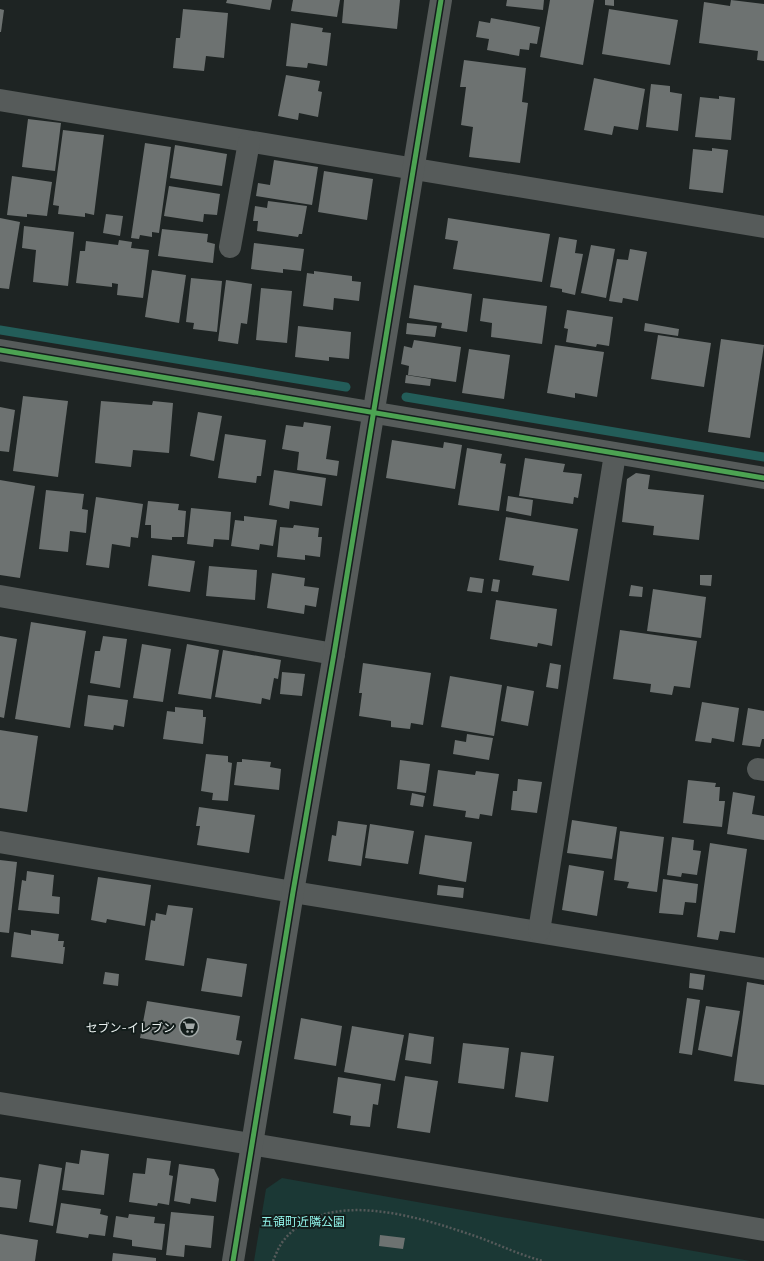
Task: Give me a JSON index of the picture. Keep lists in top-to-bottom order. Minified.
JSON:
{"parks":["五領町近隣公園"],"places":{"supermarket":["セブン-イレブン"]}}
